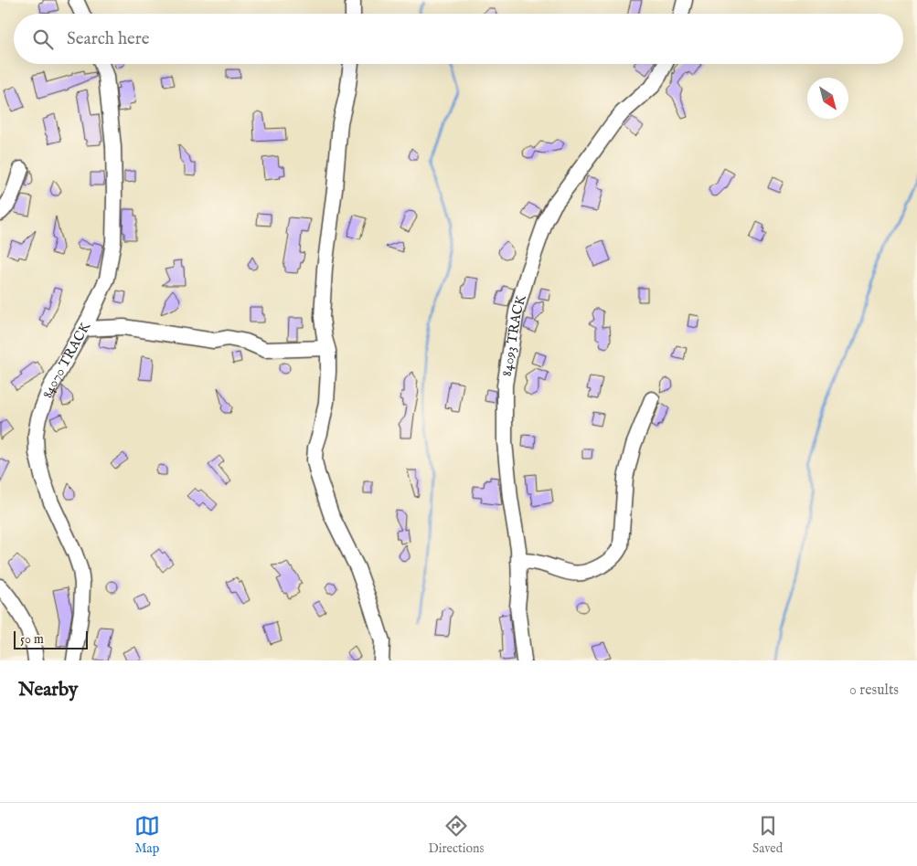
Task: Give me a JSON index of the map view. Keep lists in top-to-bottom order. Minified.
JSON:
{"streets":{"street":["84093 TRACK","84070 TRACK"]},"scale_bar":"50 m","north":"bottom right","page":{"search":"Search here","scale":"50 m","heading":["Nearby","0 results"],"nav":["Map","Directions","Saved"]}}
